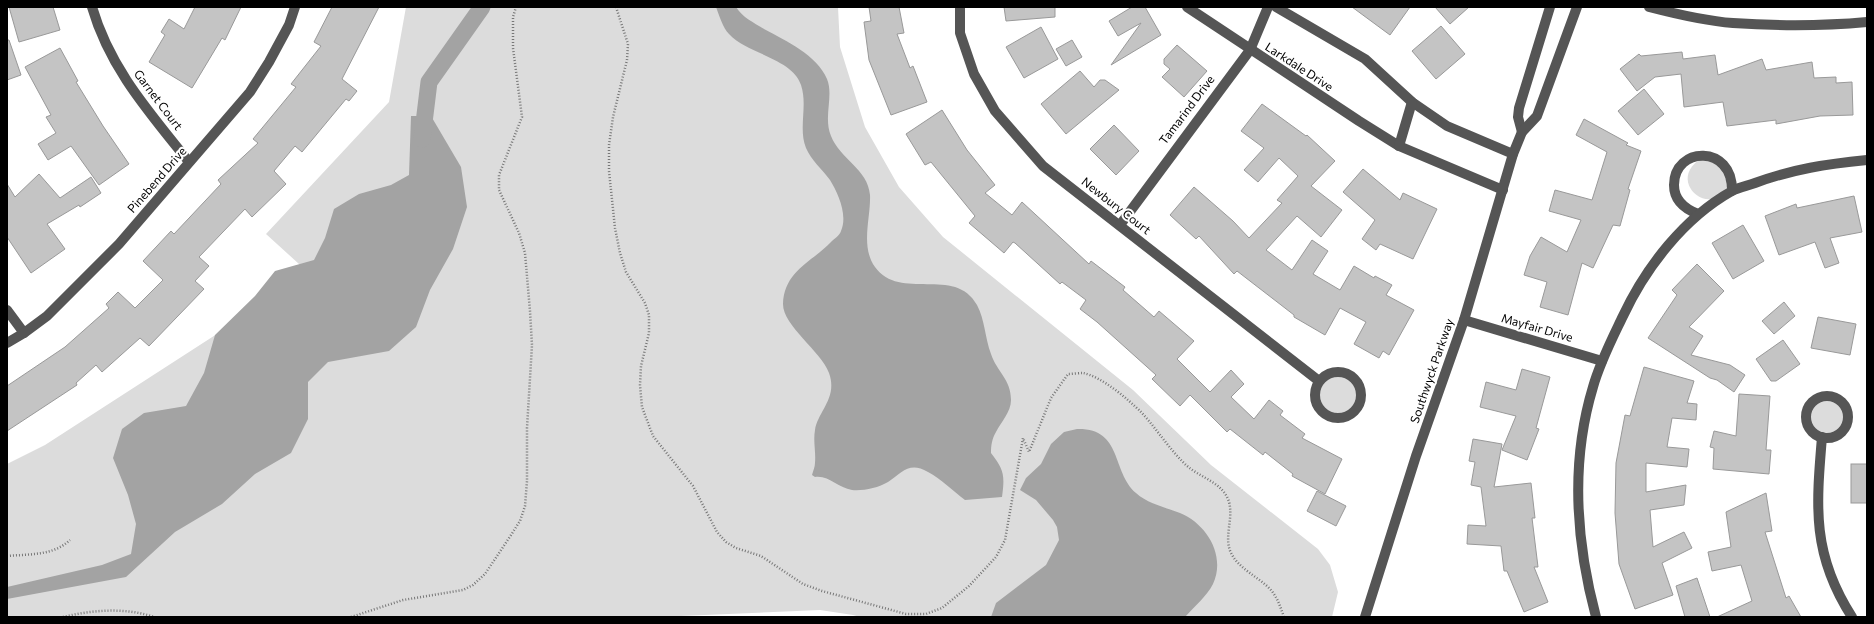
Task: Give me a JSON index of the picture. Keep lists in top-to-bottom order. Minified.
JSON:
{"streets":{"street":["Larkdale Drive","Garnet Court","Tamarind Drive","Pinebend Drive","Newbury Court","Mayfair Drive","Southwyck Parkway"]},"crossings":[["Larkdale Drive","Tamarind Drive"],["Larkdale Drive","Southwyck Parkway"],["Garnet Court","Pinebend Drive"],["Tamarind Drive","Newbury Court"],["Mayfair Drive","Southwyck Parkway"]]}
